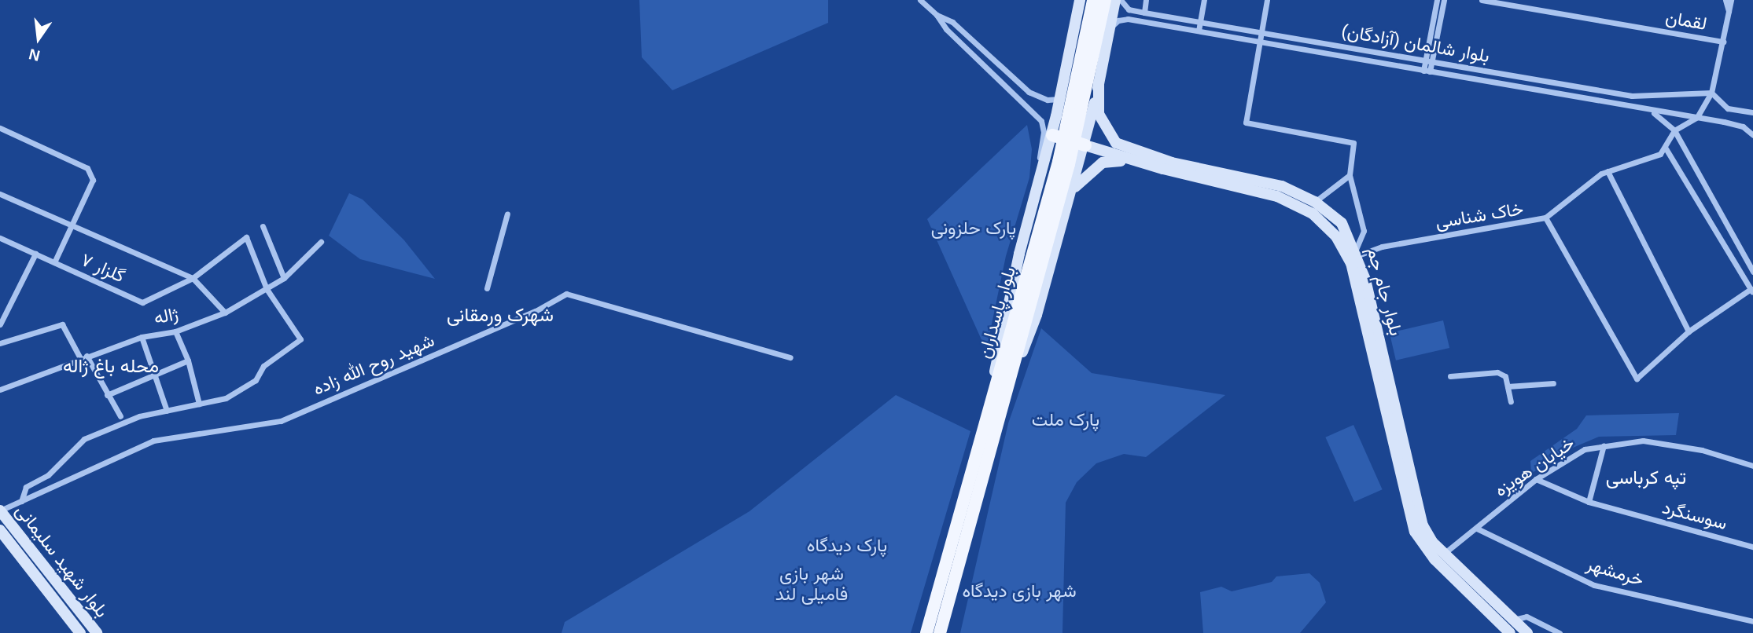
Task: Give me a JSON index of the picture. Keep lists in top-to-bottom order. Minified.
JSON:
{"streets":{"main road":["بلوار جام جم","بلوار پاسداران","بلوار شهید سلیمانی"],"street":["لقمان","بلوار شالمان (آزادگان)","خاک شناسی","گلزار ۷","ژاله","شهید روح الله زاده","خیابان هویزه","سوسنگرد","خرمشهر"]},"crossings":[["خاک شناسی","بلوار جام جم"],["بلوار جام جم","خیابان هویزه"],["شهید روح الله زاده","بلوار شهید سلیمانی"],["خیابان هویزه","سوسنگرد"],["خیابان هویزه","خرمشهر"]],"districts":["شهرک ورمقانی","محله باغ ژاله","تپه کرباسی"],"parks":["پارک حلزونی","پارک ملت","پارک دیدگاه","شهر بازی فامیلی لند","شهر بازی دیدگاه"],"north":"bottom"}
